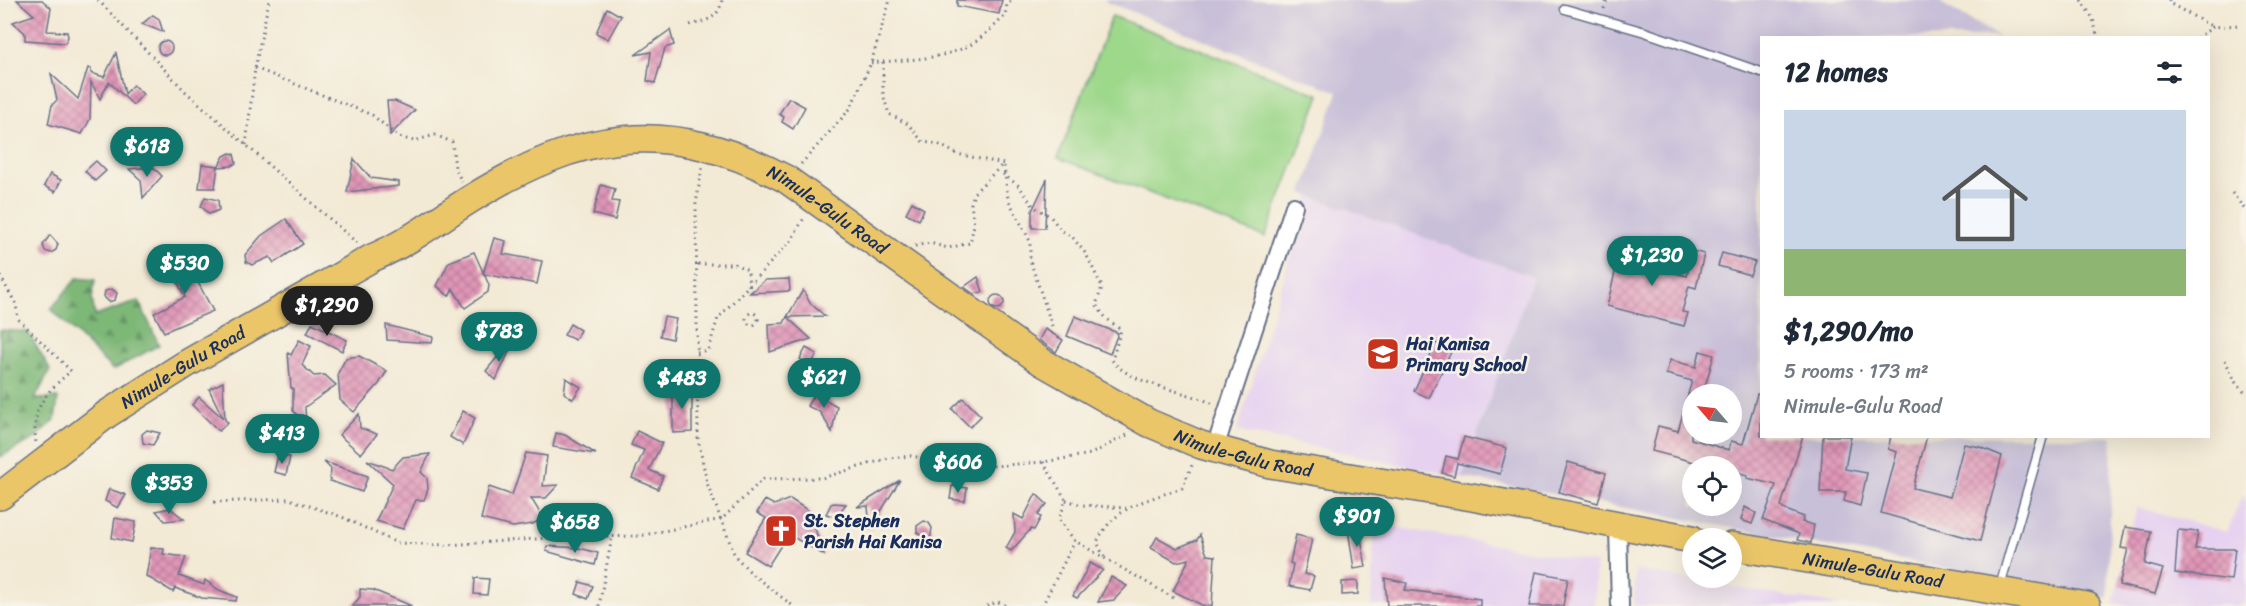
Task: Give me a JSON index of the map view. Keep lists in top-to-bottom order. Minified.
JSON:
{"streets":{"main road":["Nimule-Gulu Road"]},"places":{"school or university":["Hai Kanisa Primary School"],"church":["St. Stephen Parish Hai Kanisa"]},"north":"top left","page":{"heading":"12 homes","list":[{"name":"$1,290/mo","note":"5 rooms · 173 m² · Nimule-Gulu Road"}],"price":["$618","$1,230","$530","$1,290","$783","$621","$483","$413","$606","$353","$901","$658"]}}
